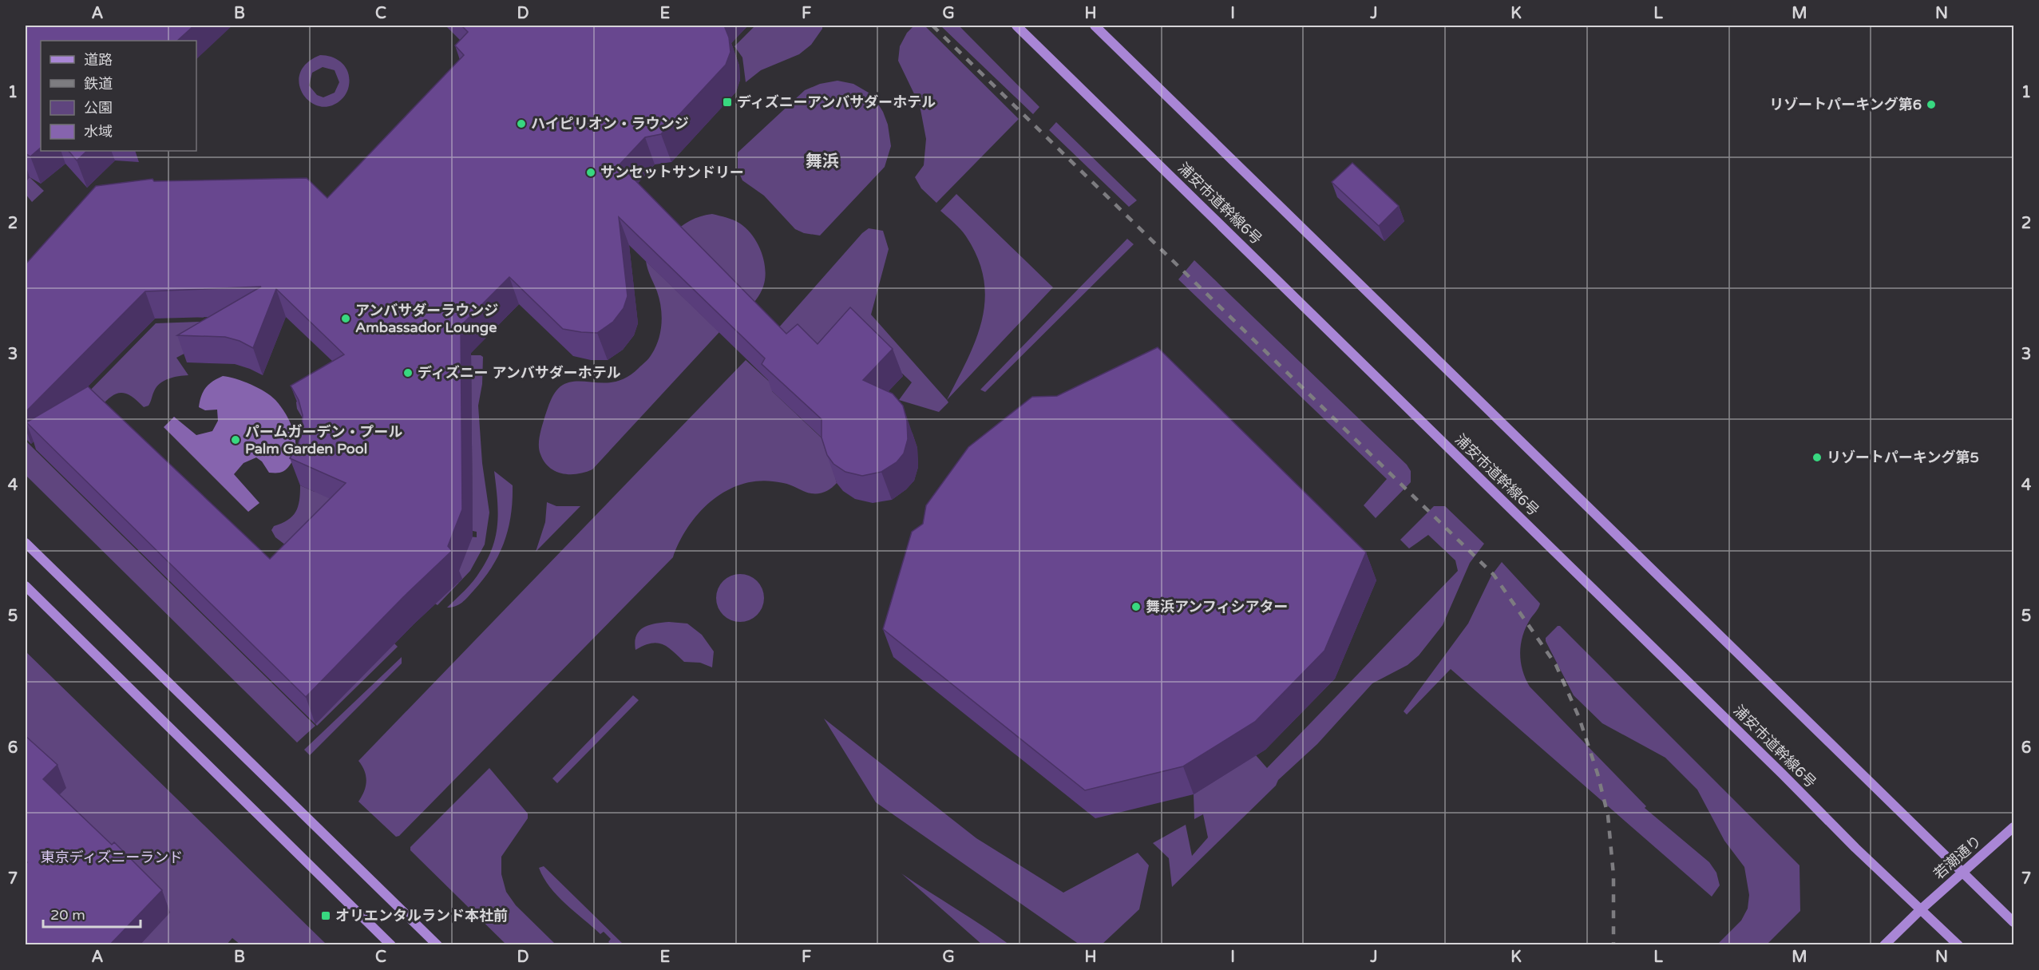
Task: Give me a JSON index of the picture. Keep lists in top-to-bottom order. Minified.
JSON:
{"streets":{"street":["浦安市道幹線6号","若潮通り"]},"crossings":[["浦安市道幹線6号","若潮通り"]],"districts":["舞浜"],"parks":["東京ディズニーランド"],"places":{"transit":["ディズニーアンバサダーホテル","オリエンタルランド本社前"],"other":["リゾートパーキング第6","ハイピリオン・ラウンジ","サンセットサンドリー","アンバサダーラウンジ Ambassador Lounge","ディズニー アンバサダーホテル","パームガーデン・プール Palm Garden Pool","リゾートパーキング第5","舞浜アンフィシアター"]},"legend":["道路","鉄道","公園","水域"],"scale_bar":"20 m","grid":{"columns":["A","B","C","D","E","F","G","H","I","J","K","L","M","N"],"rows":["1","2","3","4","5","6","7"]}}
